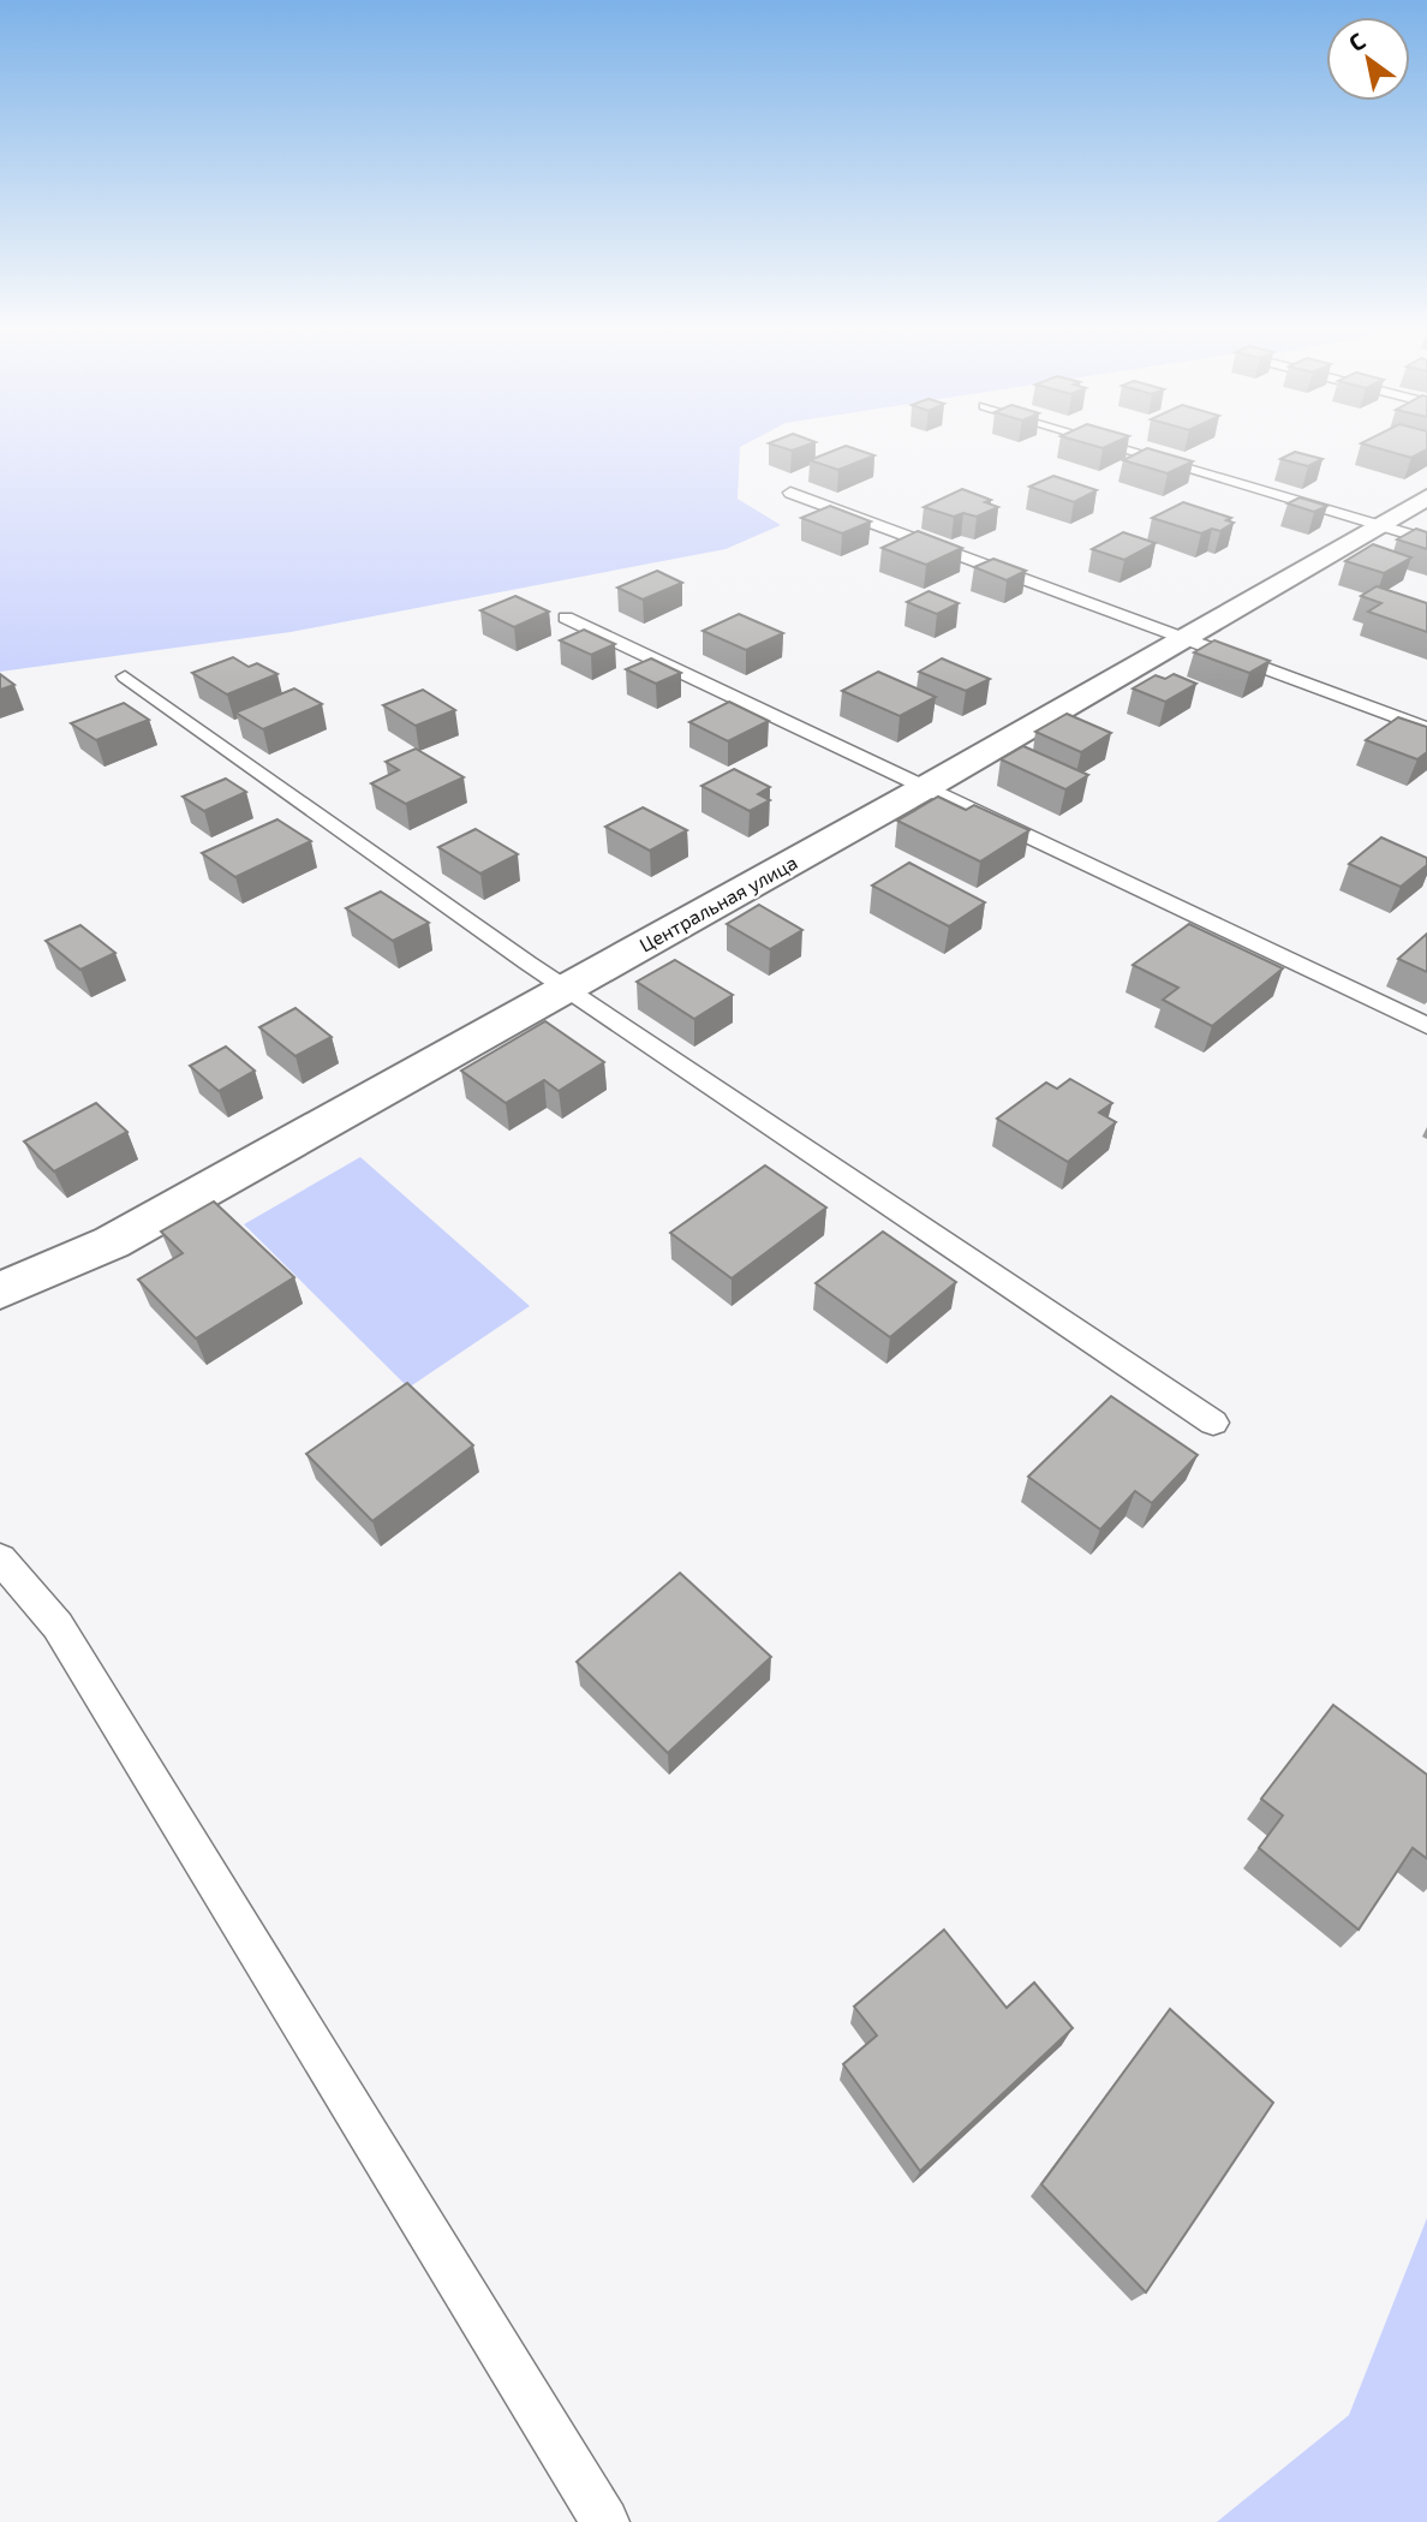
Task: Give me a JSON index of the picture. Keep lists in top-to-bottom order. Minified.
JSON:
{"streets":{"street":["Центральная улица"]},"north":"top left"}
